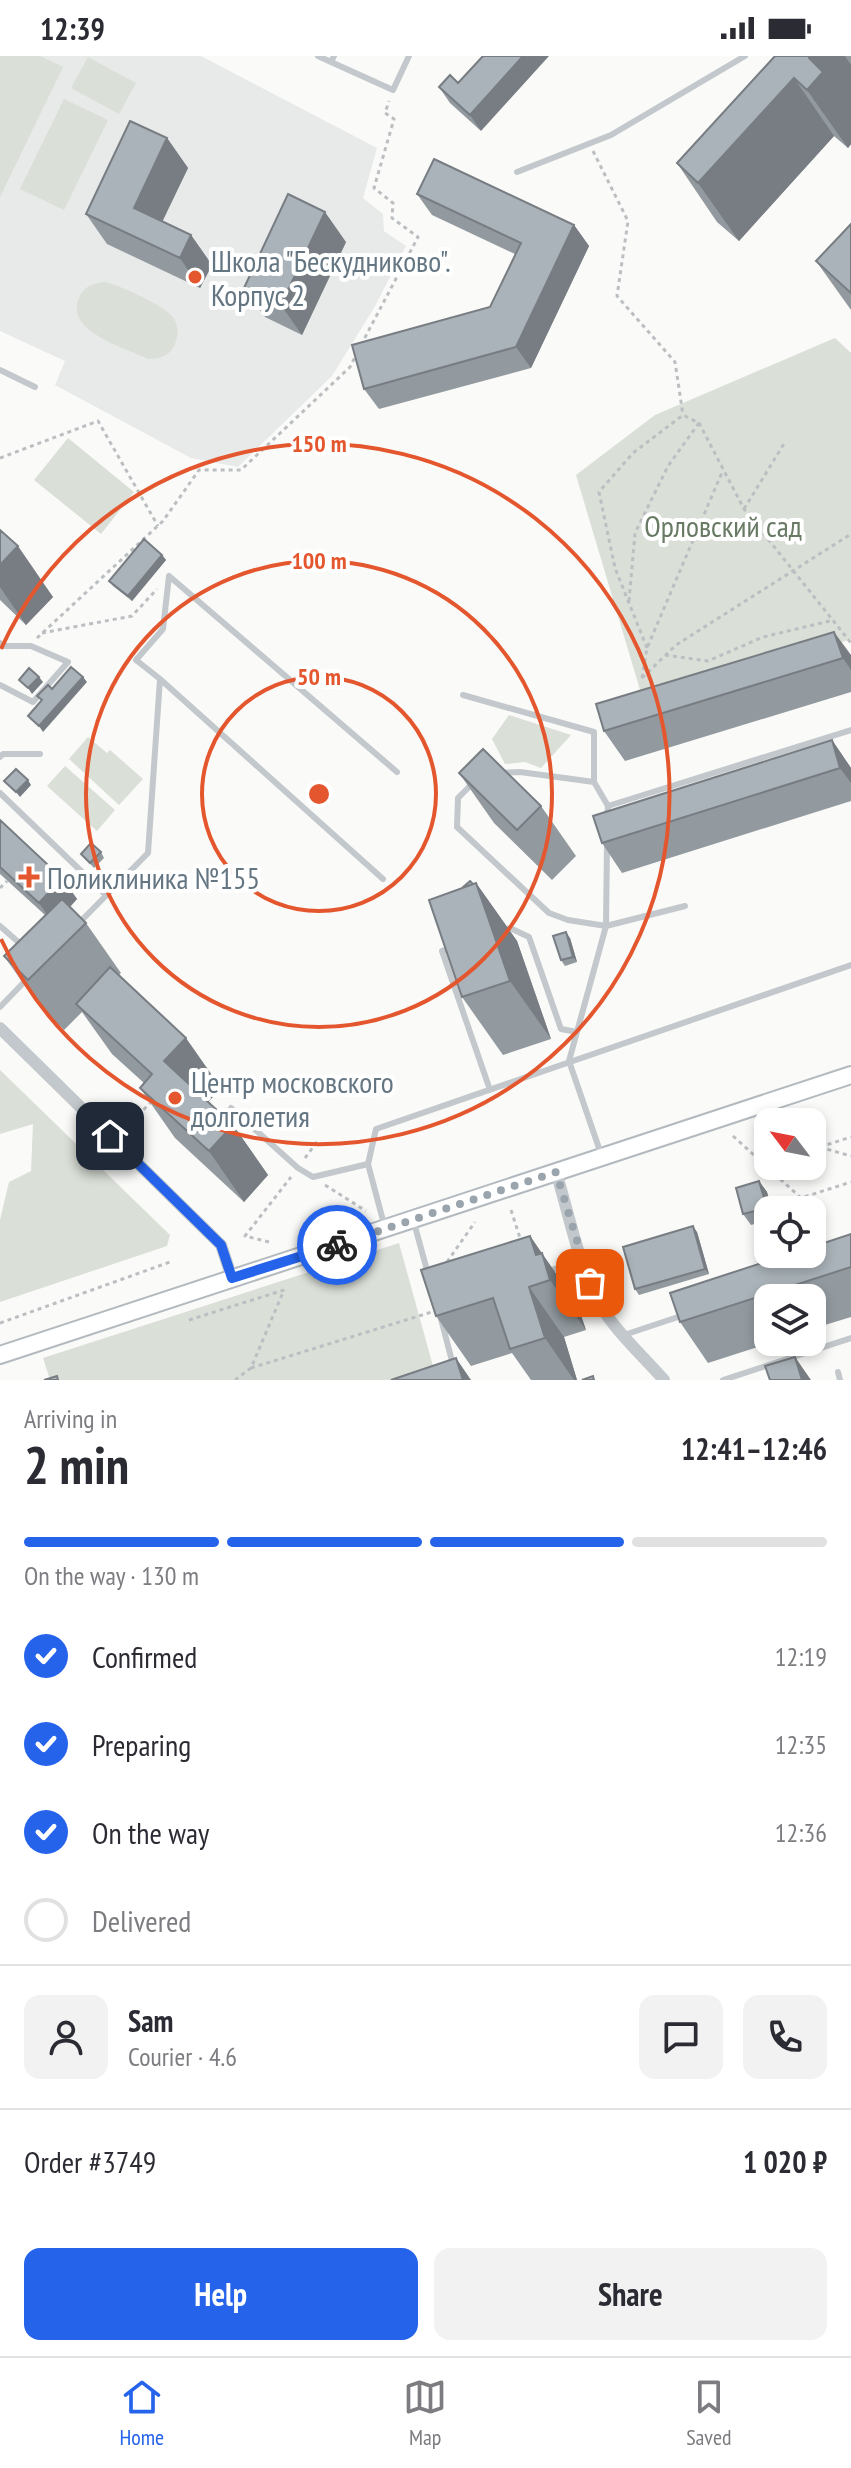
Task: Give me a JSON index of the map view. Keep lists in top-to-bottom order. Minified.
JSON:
{"parks":["Орловский сад"],"places":{"other":["Школа \"Бескудниково\". Корпус 2","Центр московского долголетия"],"health":["Поликлиника №155"]},"north":"top left","page":{"status":"12:39","heading":["2 min","Arriving in","12:41–12:46"],"panel":["Sam","Courier · 4.6","Order #3749","1 020 ₽"],"bar":"On the way · 130 m","list":[["Confirmed","12:19"],["Preparing","12:35"],["On the way","12:36"],"Delivered"],"buttons":["Help","Share"],"tabs":["Home","Map","Saved"]},"rings":["150 m","100 m","50 m"]}
